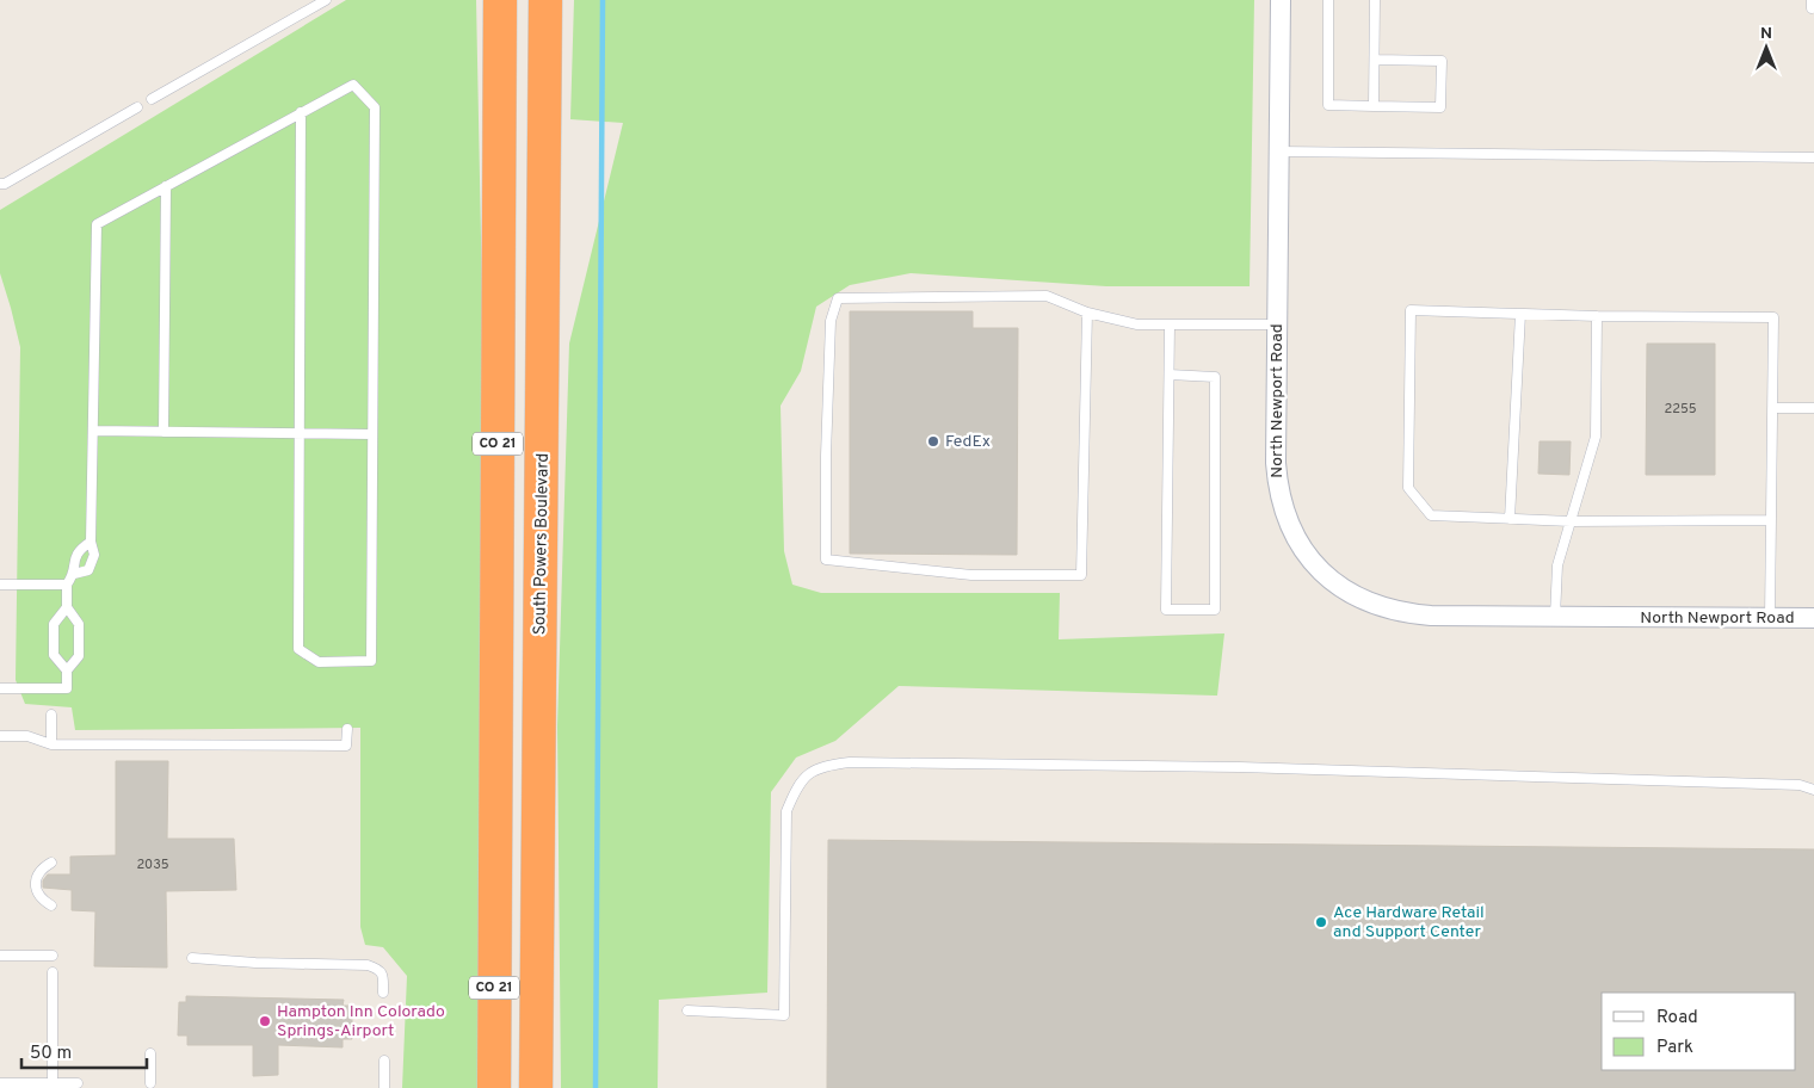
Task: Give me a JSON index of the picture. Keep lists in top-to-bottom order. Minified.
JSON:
{"streets":{"highway":["CO 21","South Powers Boulevard"],"street":["North Newport Road"]},"places":["FedEx","Ace Hardware Retail and Support Center","Hampton Inn Colorado Springs-Airport"],"house_numbers":["2255","2035"],"legend":["Road","Park"],"scale_bar":"50 m","north":"top"}
